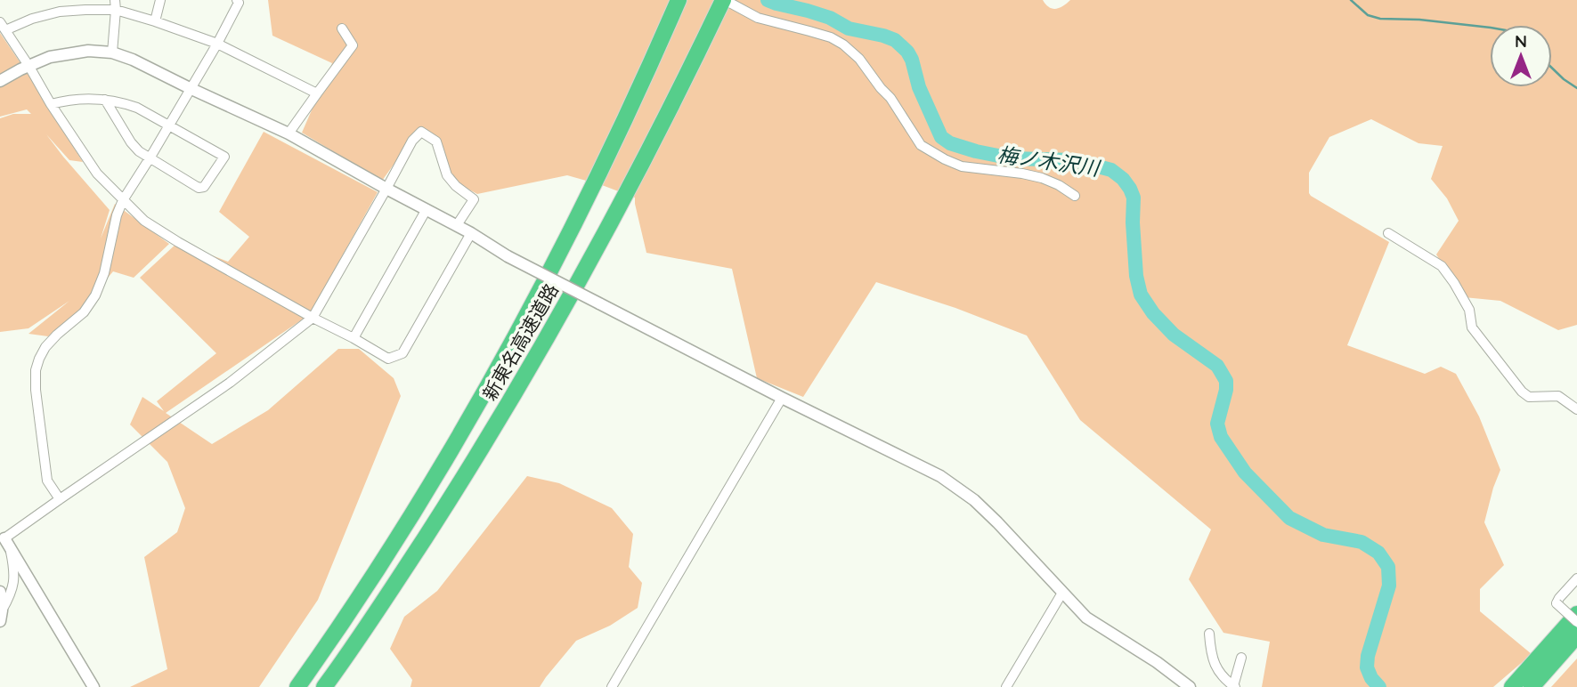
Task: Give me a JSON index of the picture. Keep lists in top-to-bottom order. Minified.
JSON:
{"streets":{"highway":["新東名高速道路"]},"water":["梅ノ木沢川"],"north":"top"}
